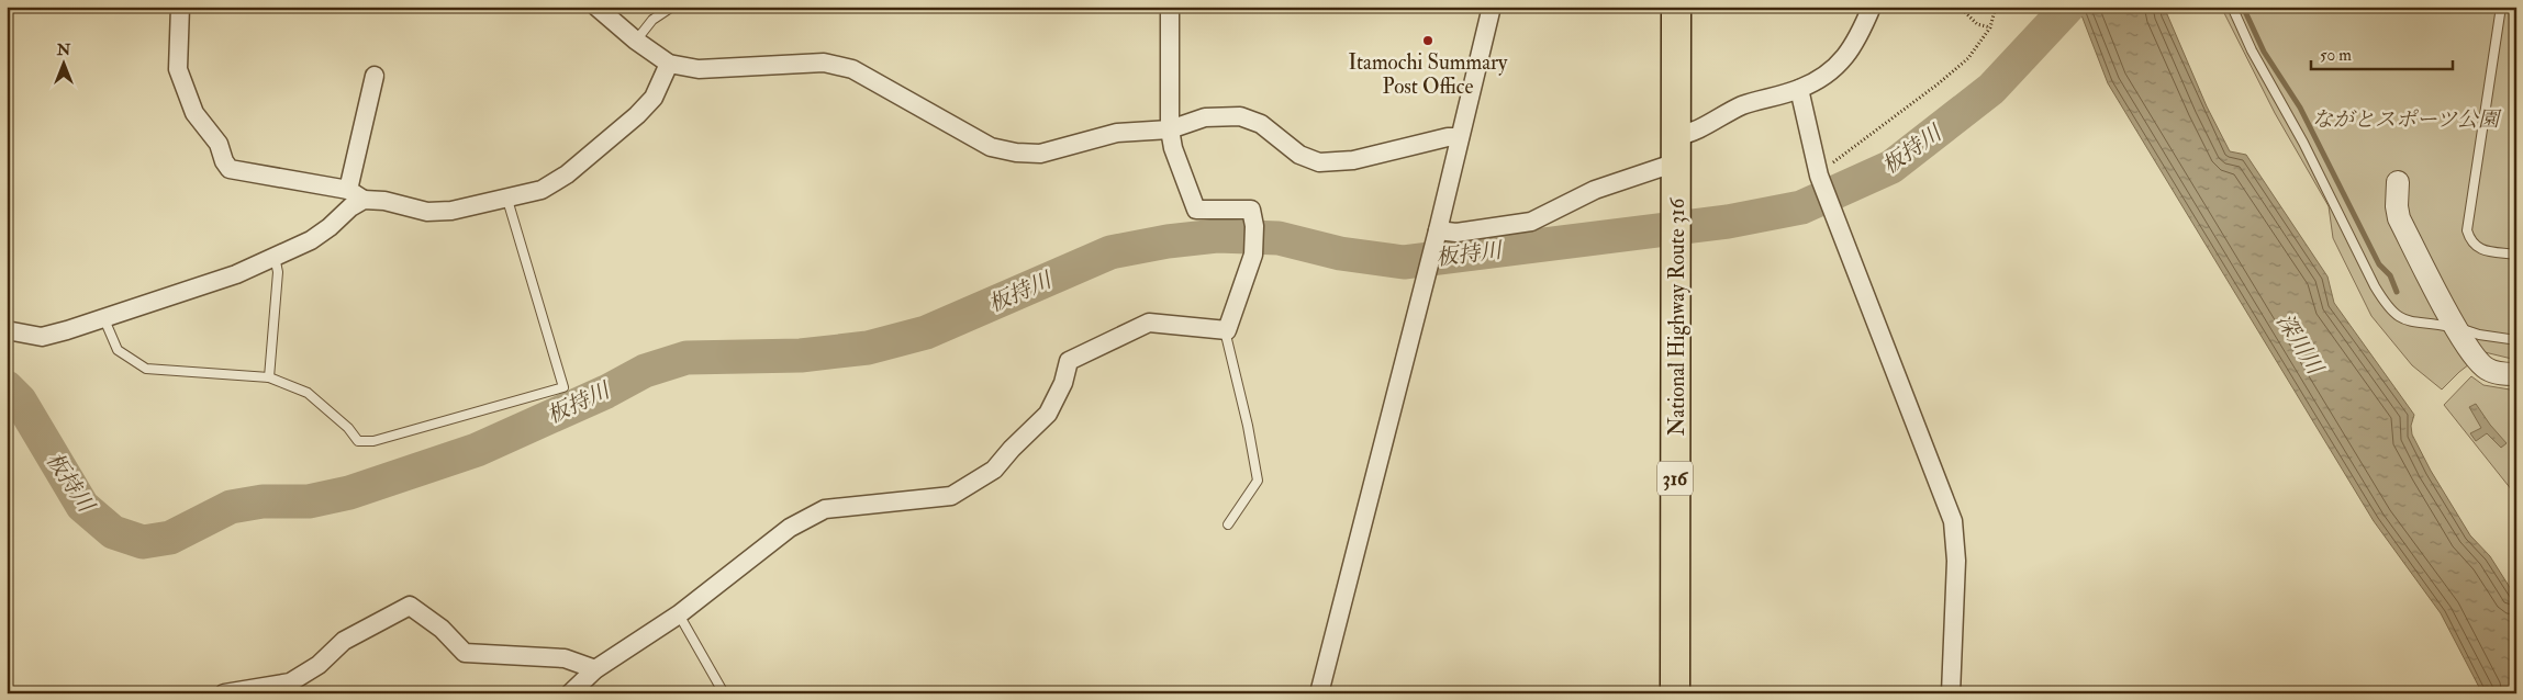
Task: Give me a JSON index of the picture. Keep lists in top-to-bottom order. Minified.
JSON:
{"streets":{"highway":["National Highway Route 316","316"]},"water":["板持川","深川川"],"parks":["ながとスポーツ公園"],"places":["Itamochi Summary Post Office"],"scale_bar":"50 m","north":"top"}
